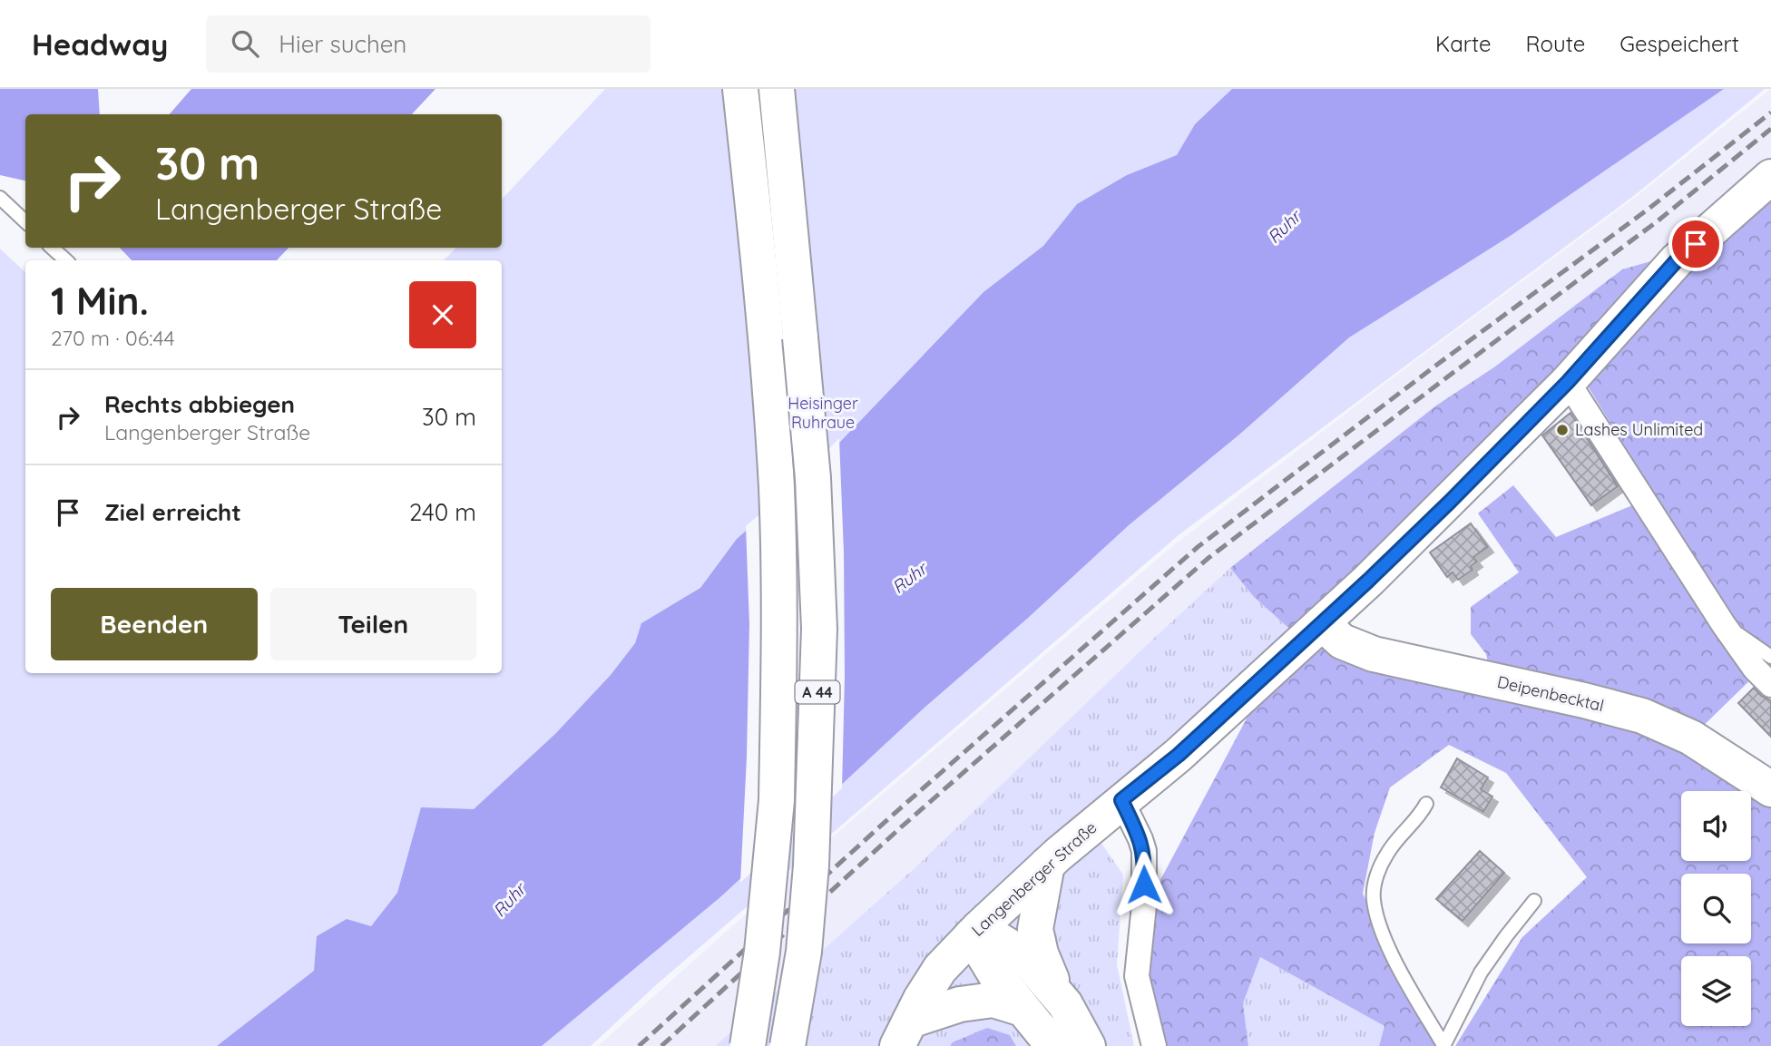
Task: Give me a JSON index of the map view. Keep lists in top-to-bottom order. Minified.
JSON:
{"streets":{"main road":["A 44","Deipenbecktal","Langenberger Straße"]},"crossings":[["Deipenbecktal","Langenberger Straße"]],"water":["Ruhr"],"parks":["Heisinger Ruhraue"],"places":["Lashes Unlimited"],"page":{"header":"Headway","search":"Hier suchen","nav":["Karte","Route","Gespeichert"],"turn":["30 m","Langenberger Straße"],"heading":["1 Min.","270 m · 06:44"],"list":[{"name":"Rechts abbiegen","note":"Langenberger Straße","value":"30 m"},{"name":"Ziel erreicht","value":"240 m"}],"buttons":["Beenden","Teilen"]}}
